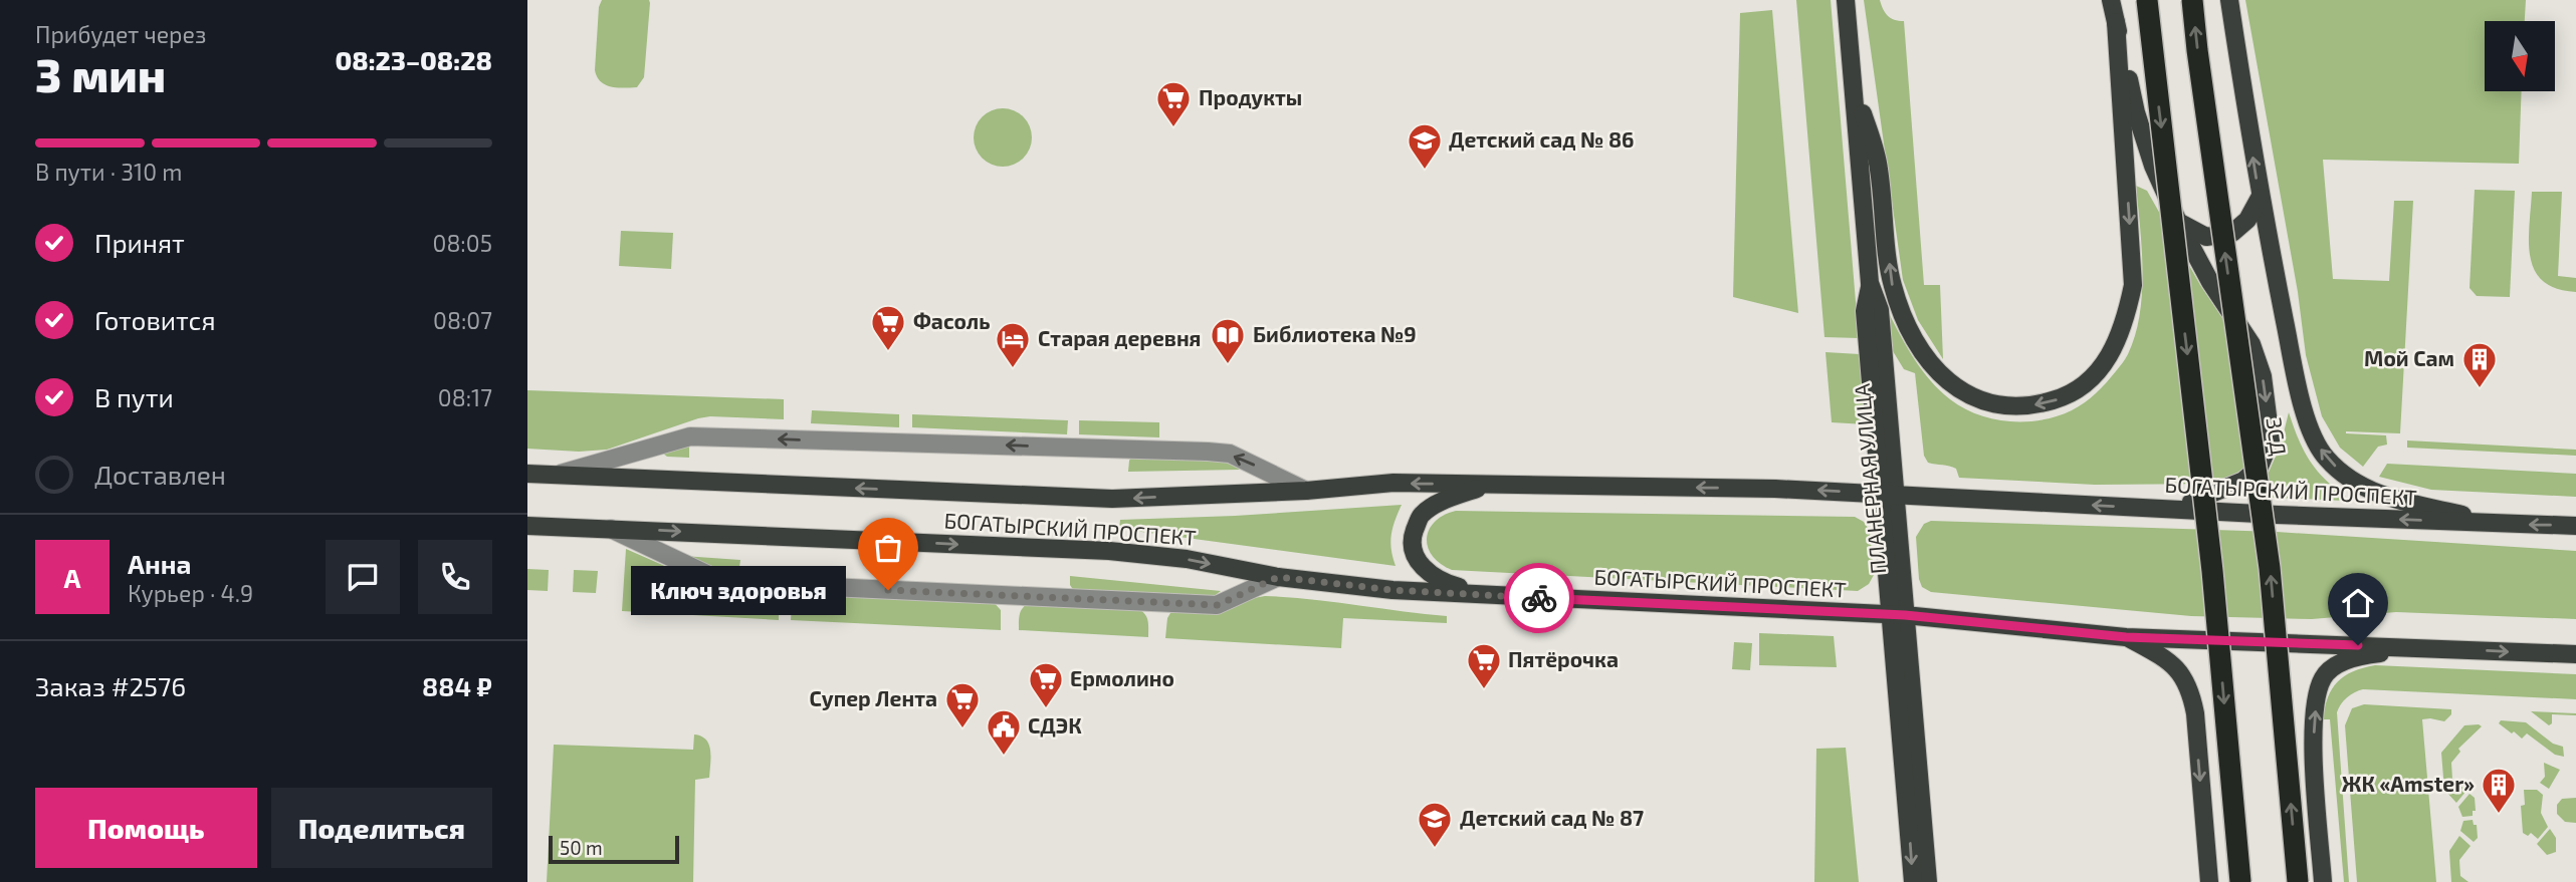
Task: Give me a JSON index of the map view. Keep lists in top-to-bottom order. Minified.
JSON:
{"streets":{"highway":["ЗСД"],"main road":["ПЛАНЕРНАЯ УЛИЦА","БОГАТЫРСКИЙ ПРОСПЕКТ"]},"crossings":[["ПЛАНЕРНАЯ УЛИЦА","БОГАТЫРСКИЙ ПРОСПЕКТ"]],"places":{"supermarket":["Продукты","Фасоль","Пятёрочка","Ермолино","Супер Лента"],"school or university":["Детский сад № 86","Детский сад № 87"],"library":["Библиотека №9"],"hotel":["Старая деревня"],"building":["Мой Сам","ЖК «Amster»"],"other":["Ключ здоровья"],"public building":["СДЭК"]},"scale_bar":"50 m","north":"bottom","page":{"heading":["3 мин","Прибудет через","08:23–08:28"],"panel":["Анна","Курьер · 4.9","Заказ #2576","884 ₽"],"bar":"В пути · 310 m","list":[["Принят","08:05"],["Готовится","08:07"],["В пути","08:17"],"Доставлен"],"round":"А","bubble":"Ключ здоровья","buttons":["Помощь","Поделиться"],"scale":"50 m"}}
